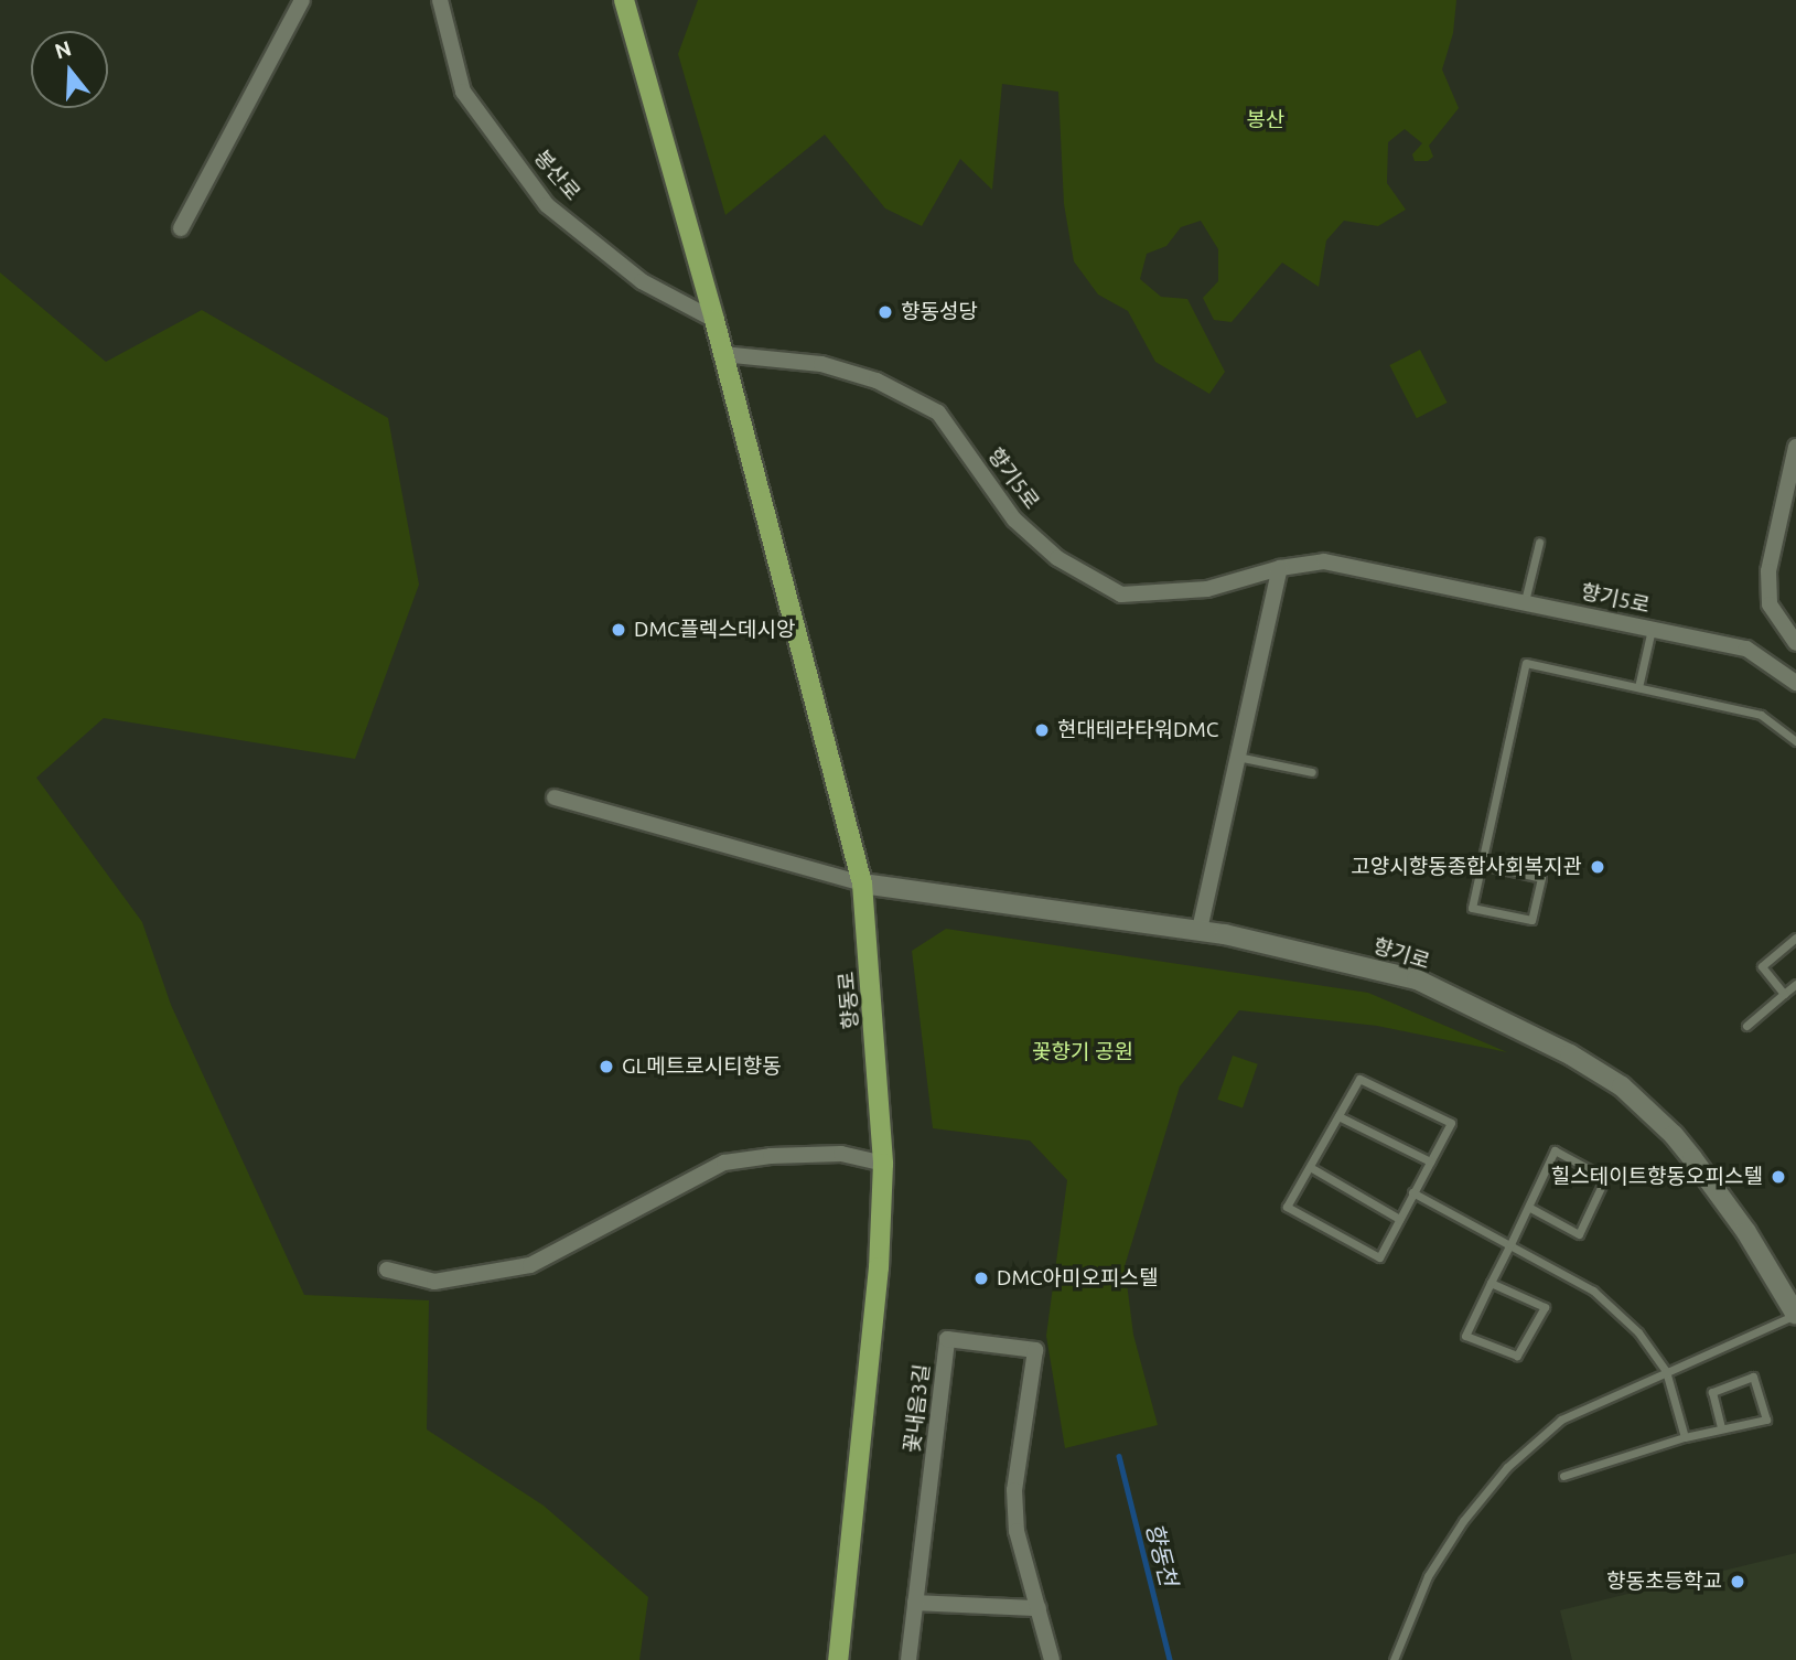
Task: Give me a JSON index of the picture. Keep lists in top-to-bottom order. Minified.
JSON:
{"streets":{"main road":["향기로","향동로"],"street":["봉산로","향기5로","꽃내음3길"]},"crossings":[["향기5로","향동로"],["향기로","향동로"]],"water":["향동천"],"parks":["봉산","꽃향기 공원"],"places":["향동성당","DMC플렉스데시앙","현대테라타워DMC","고양시향동종합사회복지관","GL메트로시티향동","힐스테이트향동오피스텔","DMC아미오피스텔","향동초등학교"],"north":"top"}
